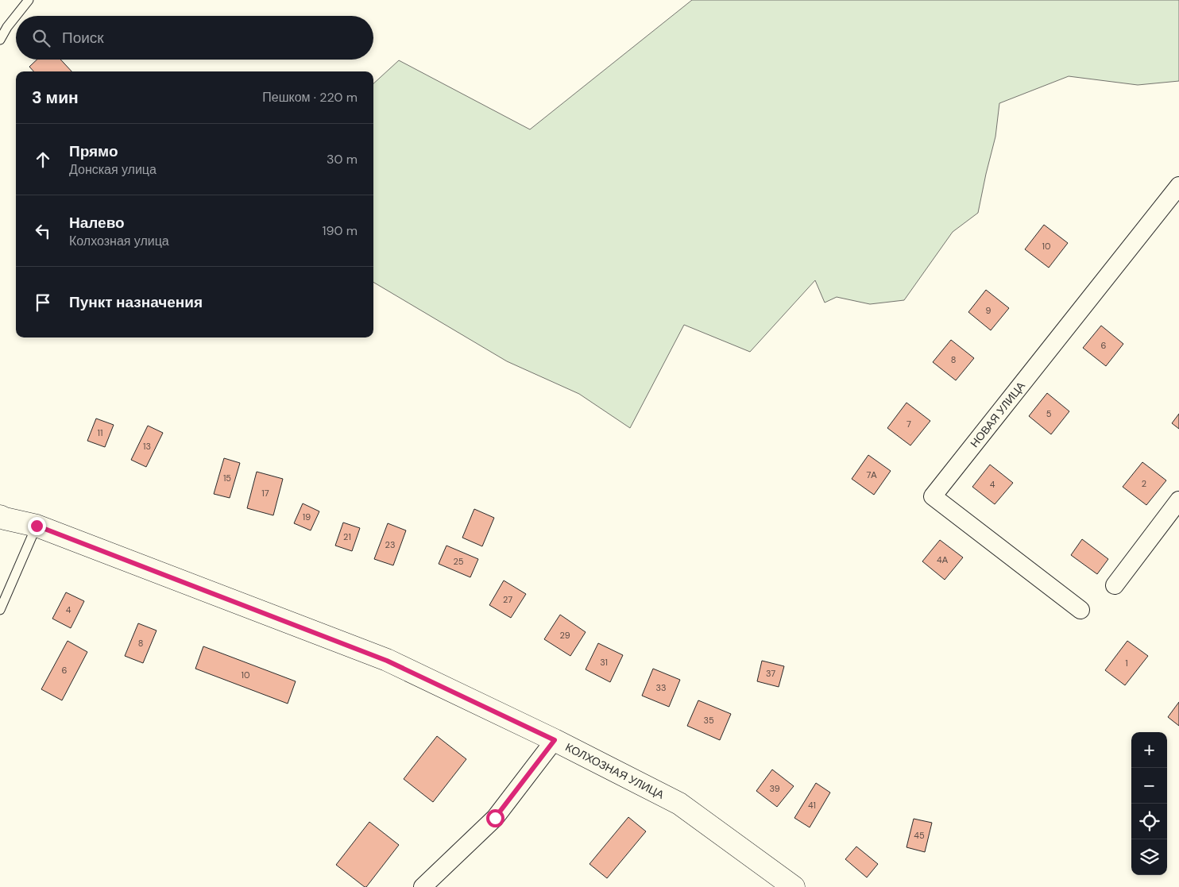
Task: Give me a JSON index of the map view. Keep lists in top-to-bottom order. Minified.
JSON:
{"streets":{"street":["НОВАЯ УЛИЦА","КОЛХОЗНАЯ УЛИЦА"]},"house_numbers":["10","9","6","8","5","7","11","13","7А","15","2","4","17","19","21","23","4А","25","27","4","29","8","31","1","6","37","10","33","35","39","41","45"],"page":{"search":"Поиск","heading":["3 мин","Пешком · 220 m"],"list":[["Прямо","Донская улица","30 m"],["Налево","Колхозная улица","190 m"],"Пункт назначения"],"map_buttons":["+","−"]}}
